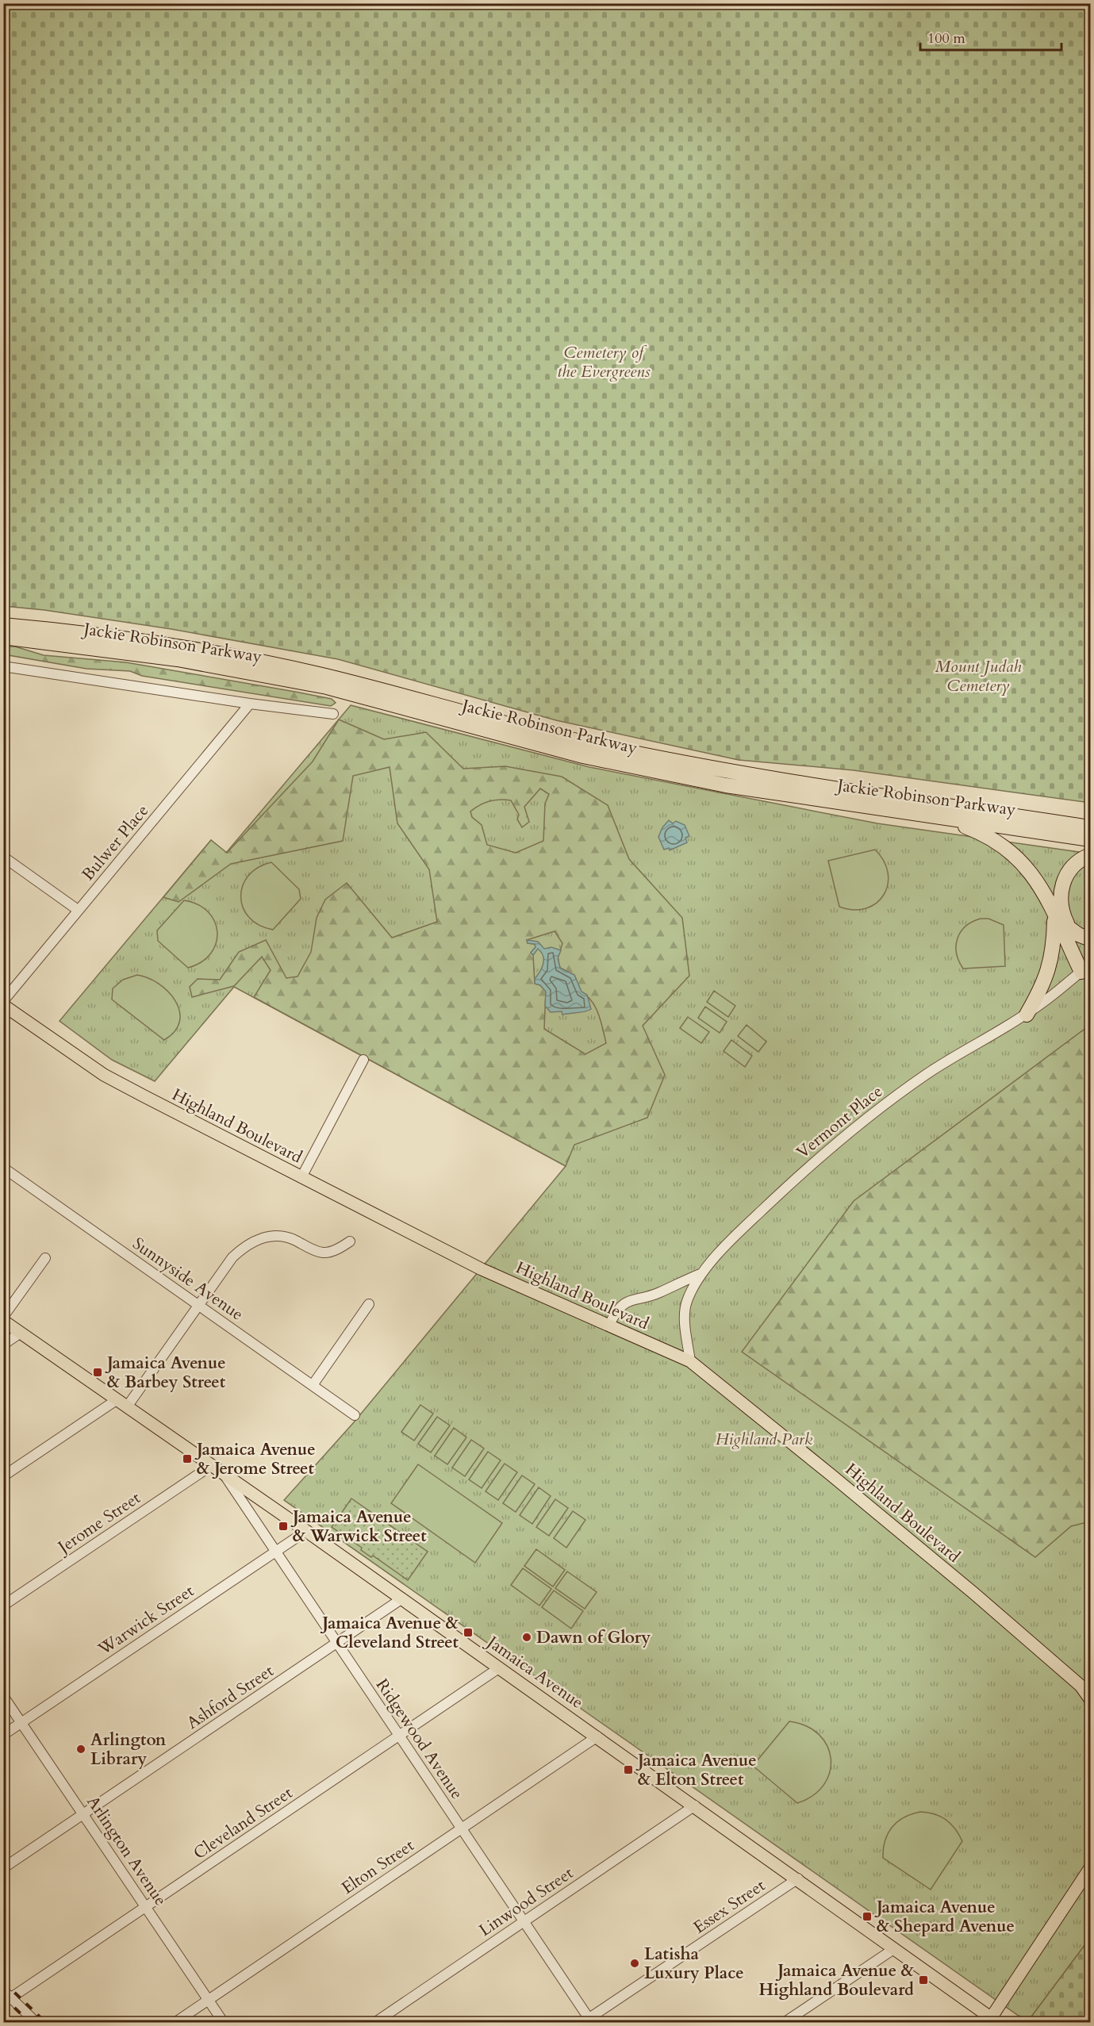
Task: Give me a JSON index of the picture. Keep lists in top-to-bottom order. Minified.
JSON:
{"streets":{"highway":["Jackie Robinson Parkway"],"main road":["Highland Boulevard","Jamaica Avenue"],"street":["Bulwer Place","Vermont Place","Sunnyside Avenue","Jerome Street","Warwick Street","Ashford Street","Ridgewood Avenue","Cleveland Street","Arlington Avenue","Elton Street","Linwood Street","Essex Street"]},"crossings":[["Vermont Place","Highland Boulevard"],["Jerome Street","Jamaica Avenue"],["Jerome Street","Ridgewood Avenue"],["Warwick Street","Jamaica Avenue"],["Warwick Street","Ridgewood Avenue"],["Warwick Street","Arlington Avenue"],["Jamaica Avenue","Ashford Street"],["Jamaica Avenue","Ridgewood Avenue"],["Jamaica Avenue","Cleveland Street"],["Jamaica Avenue","Elton Street"],["Jamaica Avenue","Linwood Street"],["Jamaica Avenue","Essex Street"],["Ashford Street","Ridgewood Avenue"],["Ashford Street","Arlington Avenue"],["Ridgewood Avenue","Cleveland Street"],["Ridgewood Avenue","Elton Street"],["Ridgewood Avenue","Linwood Street"],["Ridgewood Avenue","Essex Street"],["Cleveland Street","Arlington Avenue"],["Arlington Avenue","Elton Street"]],"parks":["Cemetery of the Evergreens","Mount Judah Cemetery","Highland Park"],"places":{"transit":["Jamaica Avenue & Barbey Street","Jamaica Avenue & Jerome Street","Jamaica Avenue & Warwick Street","Jamaica Avenue & Cleveland Street","Jamaica Avenue & Elton Street","Jamaica Avenue & Shepard Avenue","Jamaica Avenue & Highland Boulevard"],"other":["Dawn of Glory","Arlington Library","Latisha Luxury Place"]},"scale_bar":"100 m"}
